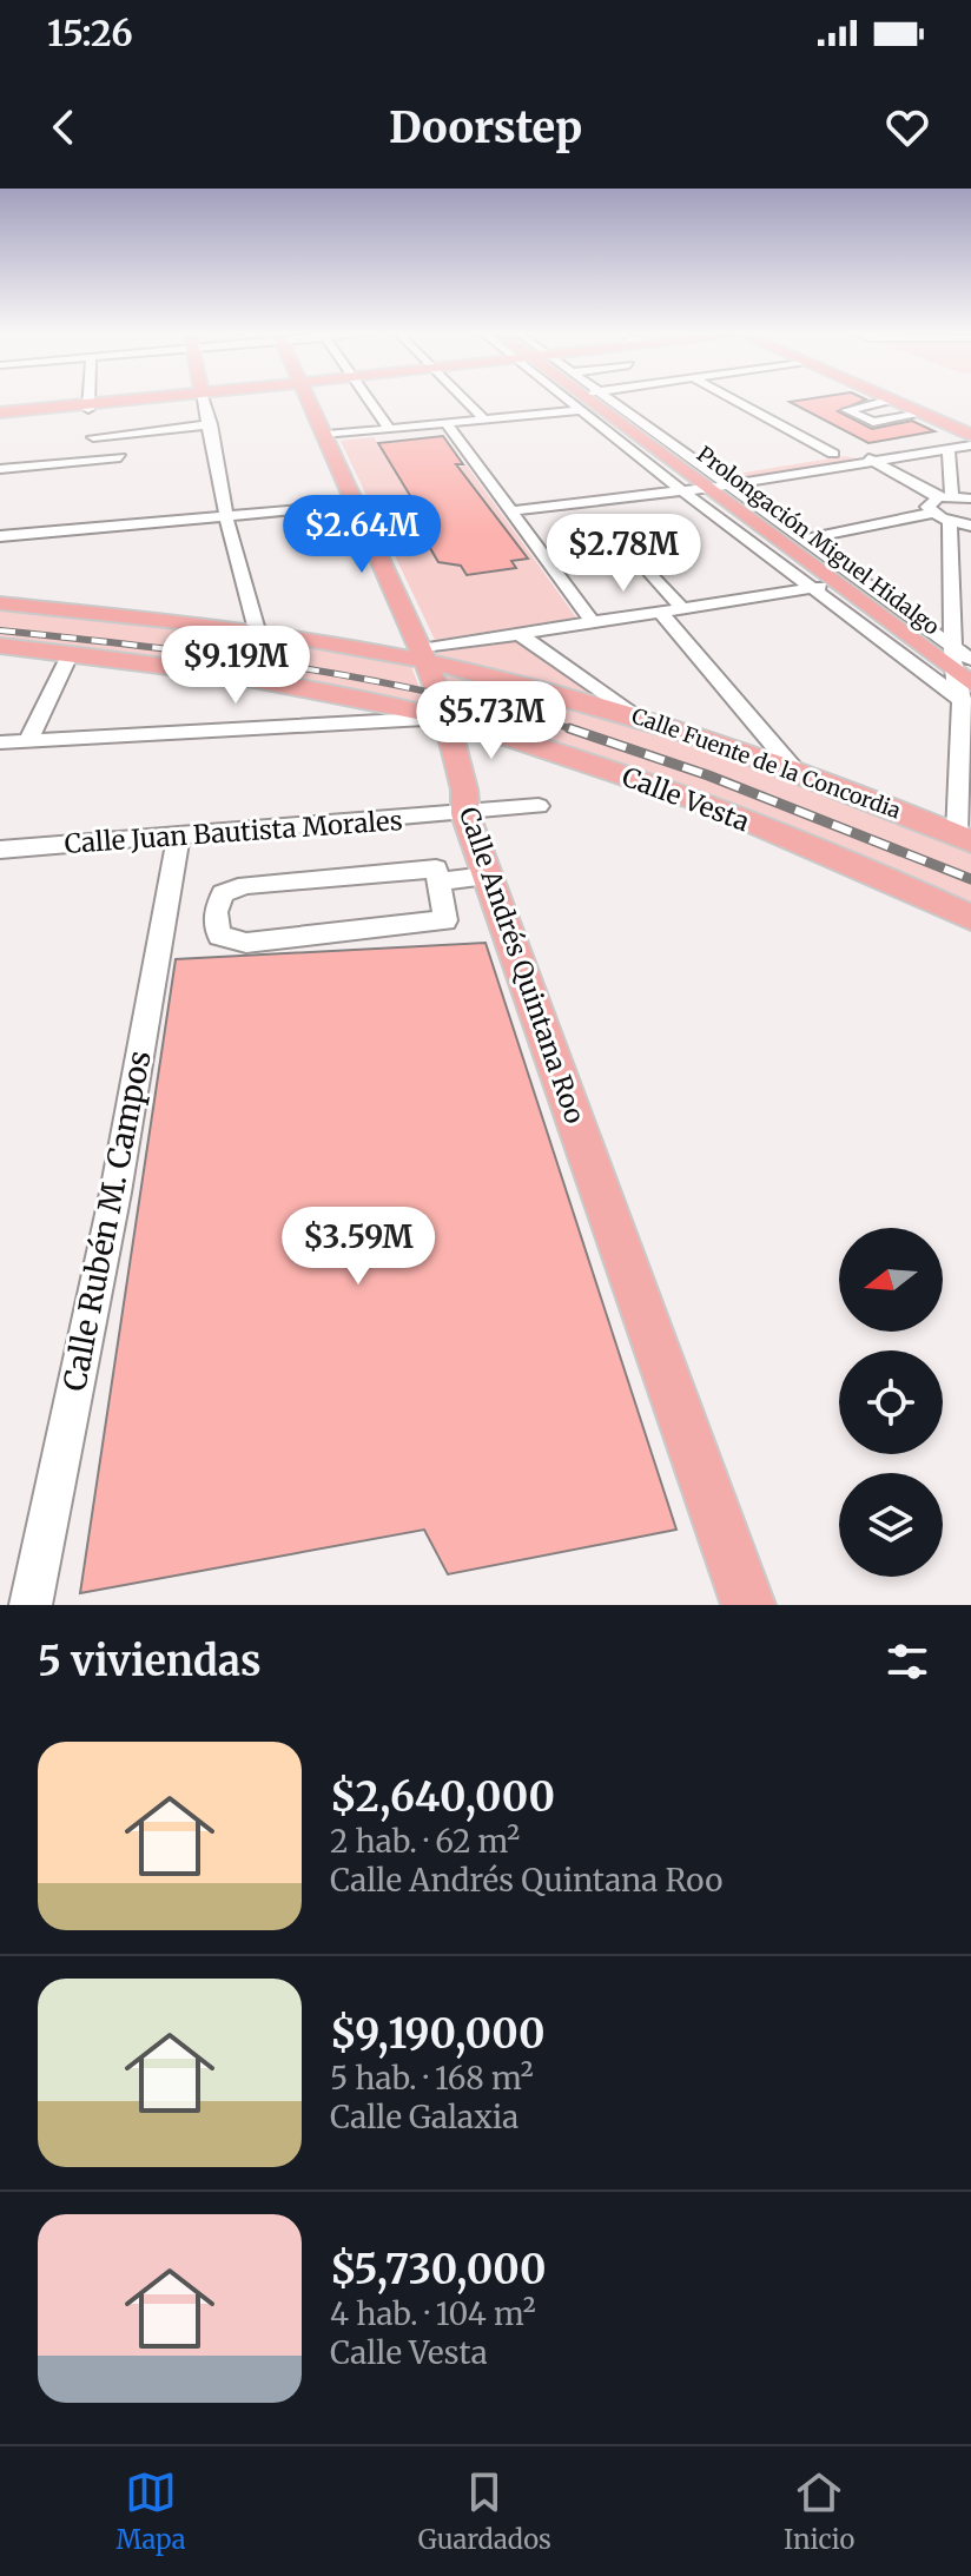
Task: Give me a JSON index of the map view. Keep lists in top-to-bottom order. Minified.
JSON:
{"streets":{"main road":["Prolongación Miguel Hidalgo","Calle Fuente de la Concordia","Calle Vesta","Calle Andrés Quintana Roo"],"street":["Calle Juan Bautista Morales","Calle Rubén M. Campos"]},"crossings":[["Calle Fuente de la Concordia","Calle Andrés Quintana Roo"],["Calle Vesta","Calle Andrés Quintana Roo"],["Calle Juan Bautista Morales","Calle Andrés Quintana Roo"],["Calle Juan Bautista Morales","Calle Rubén M. Campos"]],"north":"left","page":{"status":"15:26","header":"Doorstep","price":["$2.64M","$2.78M","$9.19M","$5.73M","$3.59M"],"heading":"5 viviendas","list":[{"name":"$2,640,000","note":"2 hab. · 62 m² · Calle Andrés Quintana Roo"},{"name":"$9,190,000","note":"5 hab. · 168 m² · Calle Galaxia"},{"name":"$5,730,000","note":"4 hab. · 104 m² · Calle Vesta"}],"tabs":["Mapa","Guardados","Inicio"]}}
